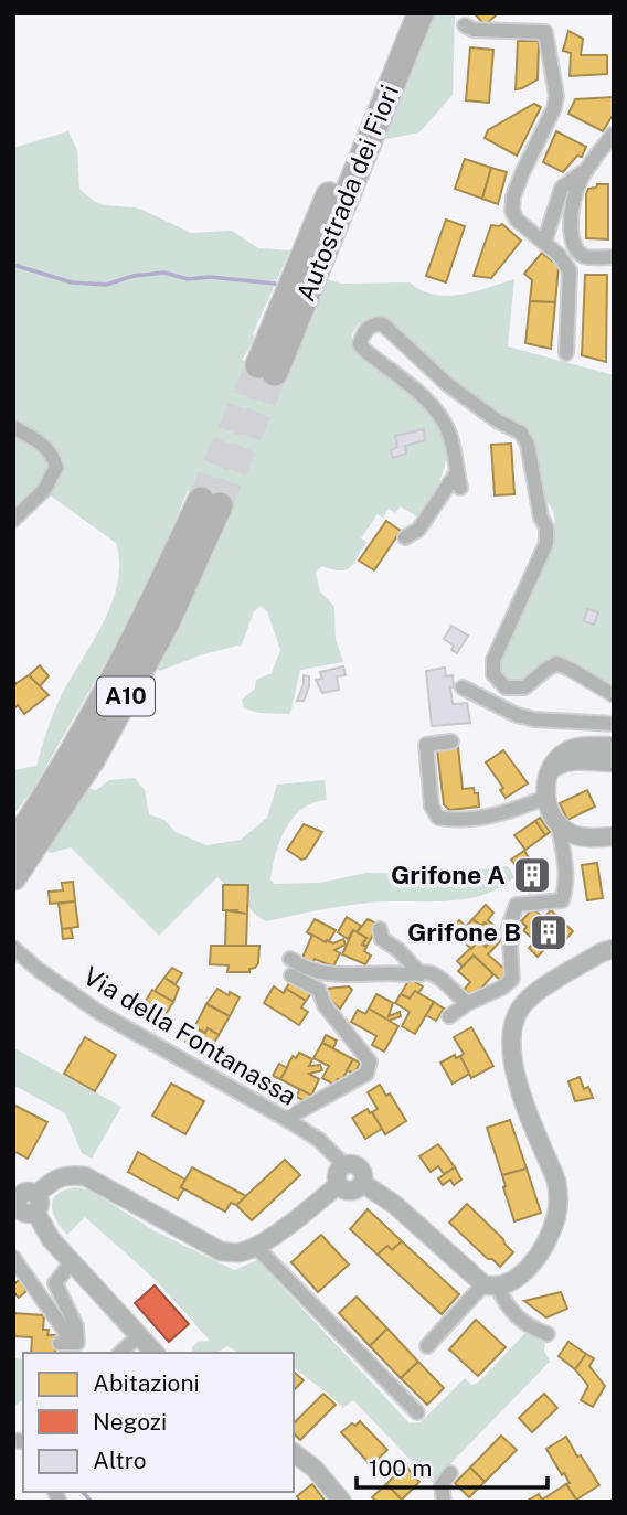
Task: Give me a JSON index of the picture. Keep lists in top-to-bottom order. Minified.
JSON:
{"streets":{"highway":["Autostrada dei Fiori","A10"],"street":["Via della Fontanassa"]},"places":{"building":["Grifone A","Grifone B"]},"legend":["Abitazioni","Negozi","Altro"],"scale_bar":"100 m"}
